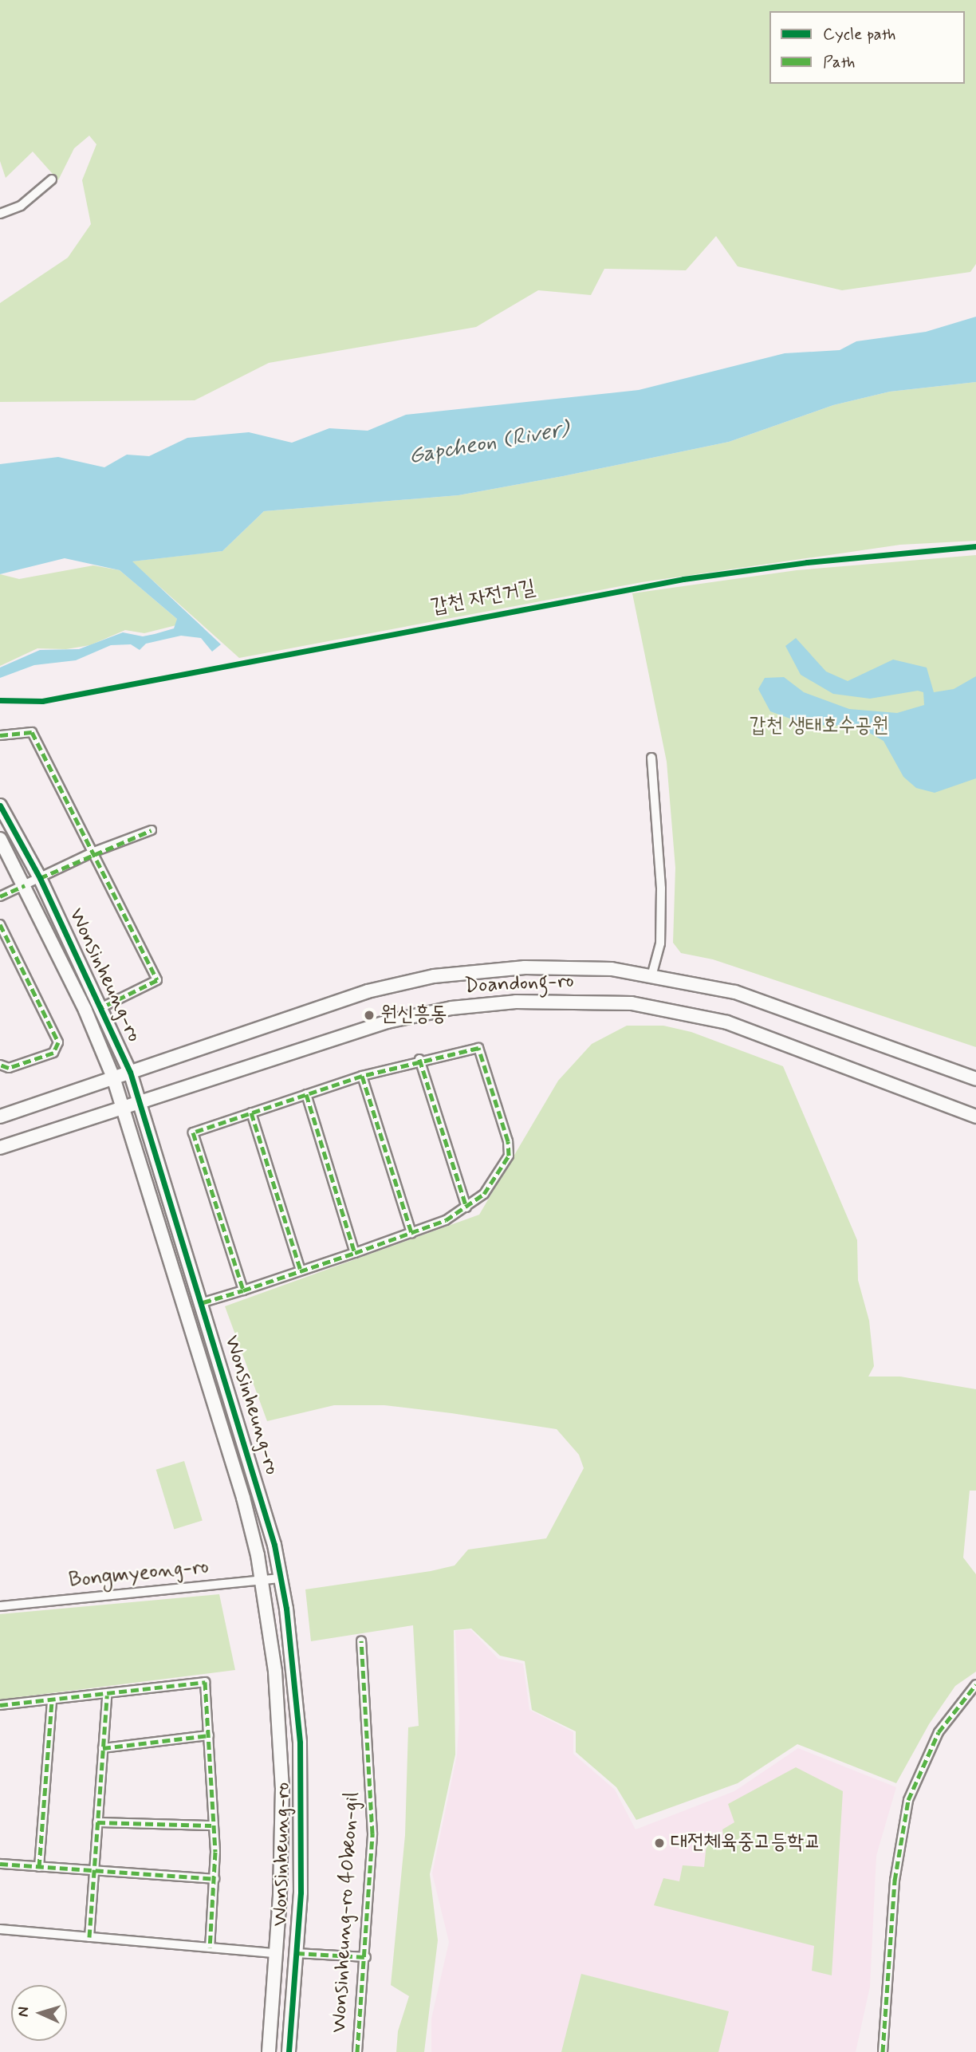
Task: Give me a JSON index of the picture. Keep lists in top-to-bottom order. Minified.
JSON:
{"streets":{"street":["Wonsinheung-ro","Doandong-ro","Bongmyeong-ro","Wonsinheung-ro 40beon-gil"],"cycle path":["갑천 자전거길"]},"crossings":[["Wonsinheung-ro","Doandong-ro"],["Wonsinheung-ro","Bongmyeong-ro"]],"water":["Gapcheon (River)"],"parks":["갑천 생태호수공원"],"places":["원신흥동","대전체육중고등학교"],"legend":["Cycle path","Path"],"north":"left"}
